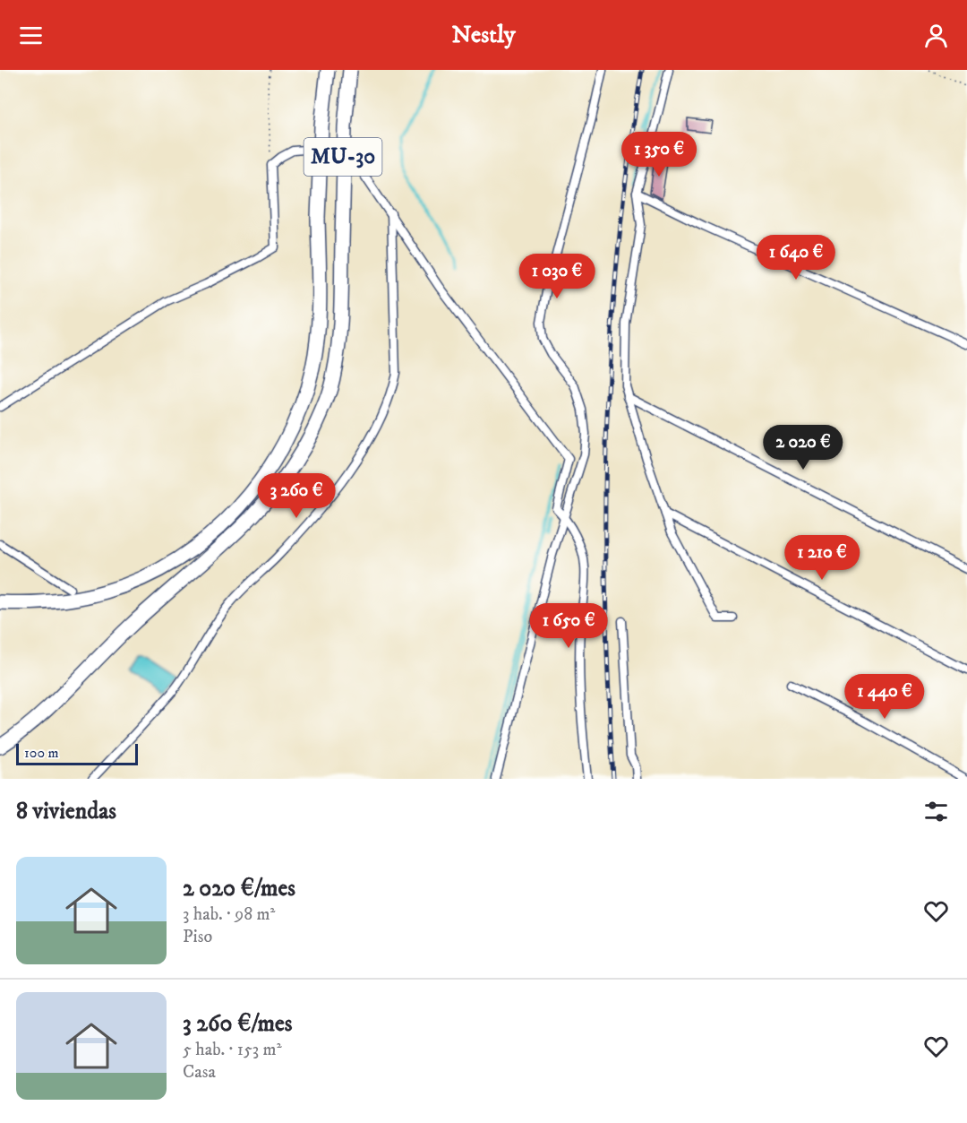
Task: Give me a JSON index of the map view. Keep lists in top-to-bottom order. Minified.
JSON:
{"streets":{"highway":["MU-30"]},"scale_bar":"100 m","page":{"header":"Nestly","price":["1 350 €","1 640 €","1 030 €","2 020 €","3 260 €","1 210 €","1 650 €","1 440 €"],"scale":"100 m","heading":"8 viviendas","list":[{"name":"2 020 €/mes","note":"3 hab. · 98 m² · Piso"},{"name":"3 260 €/mes","note":"5 hab. · 153 m² · Casa"}]}}
